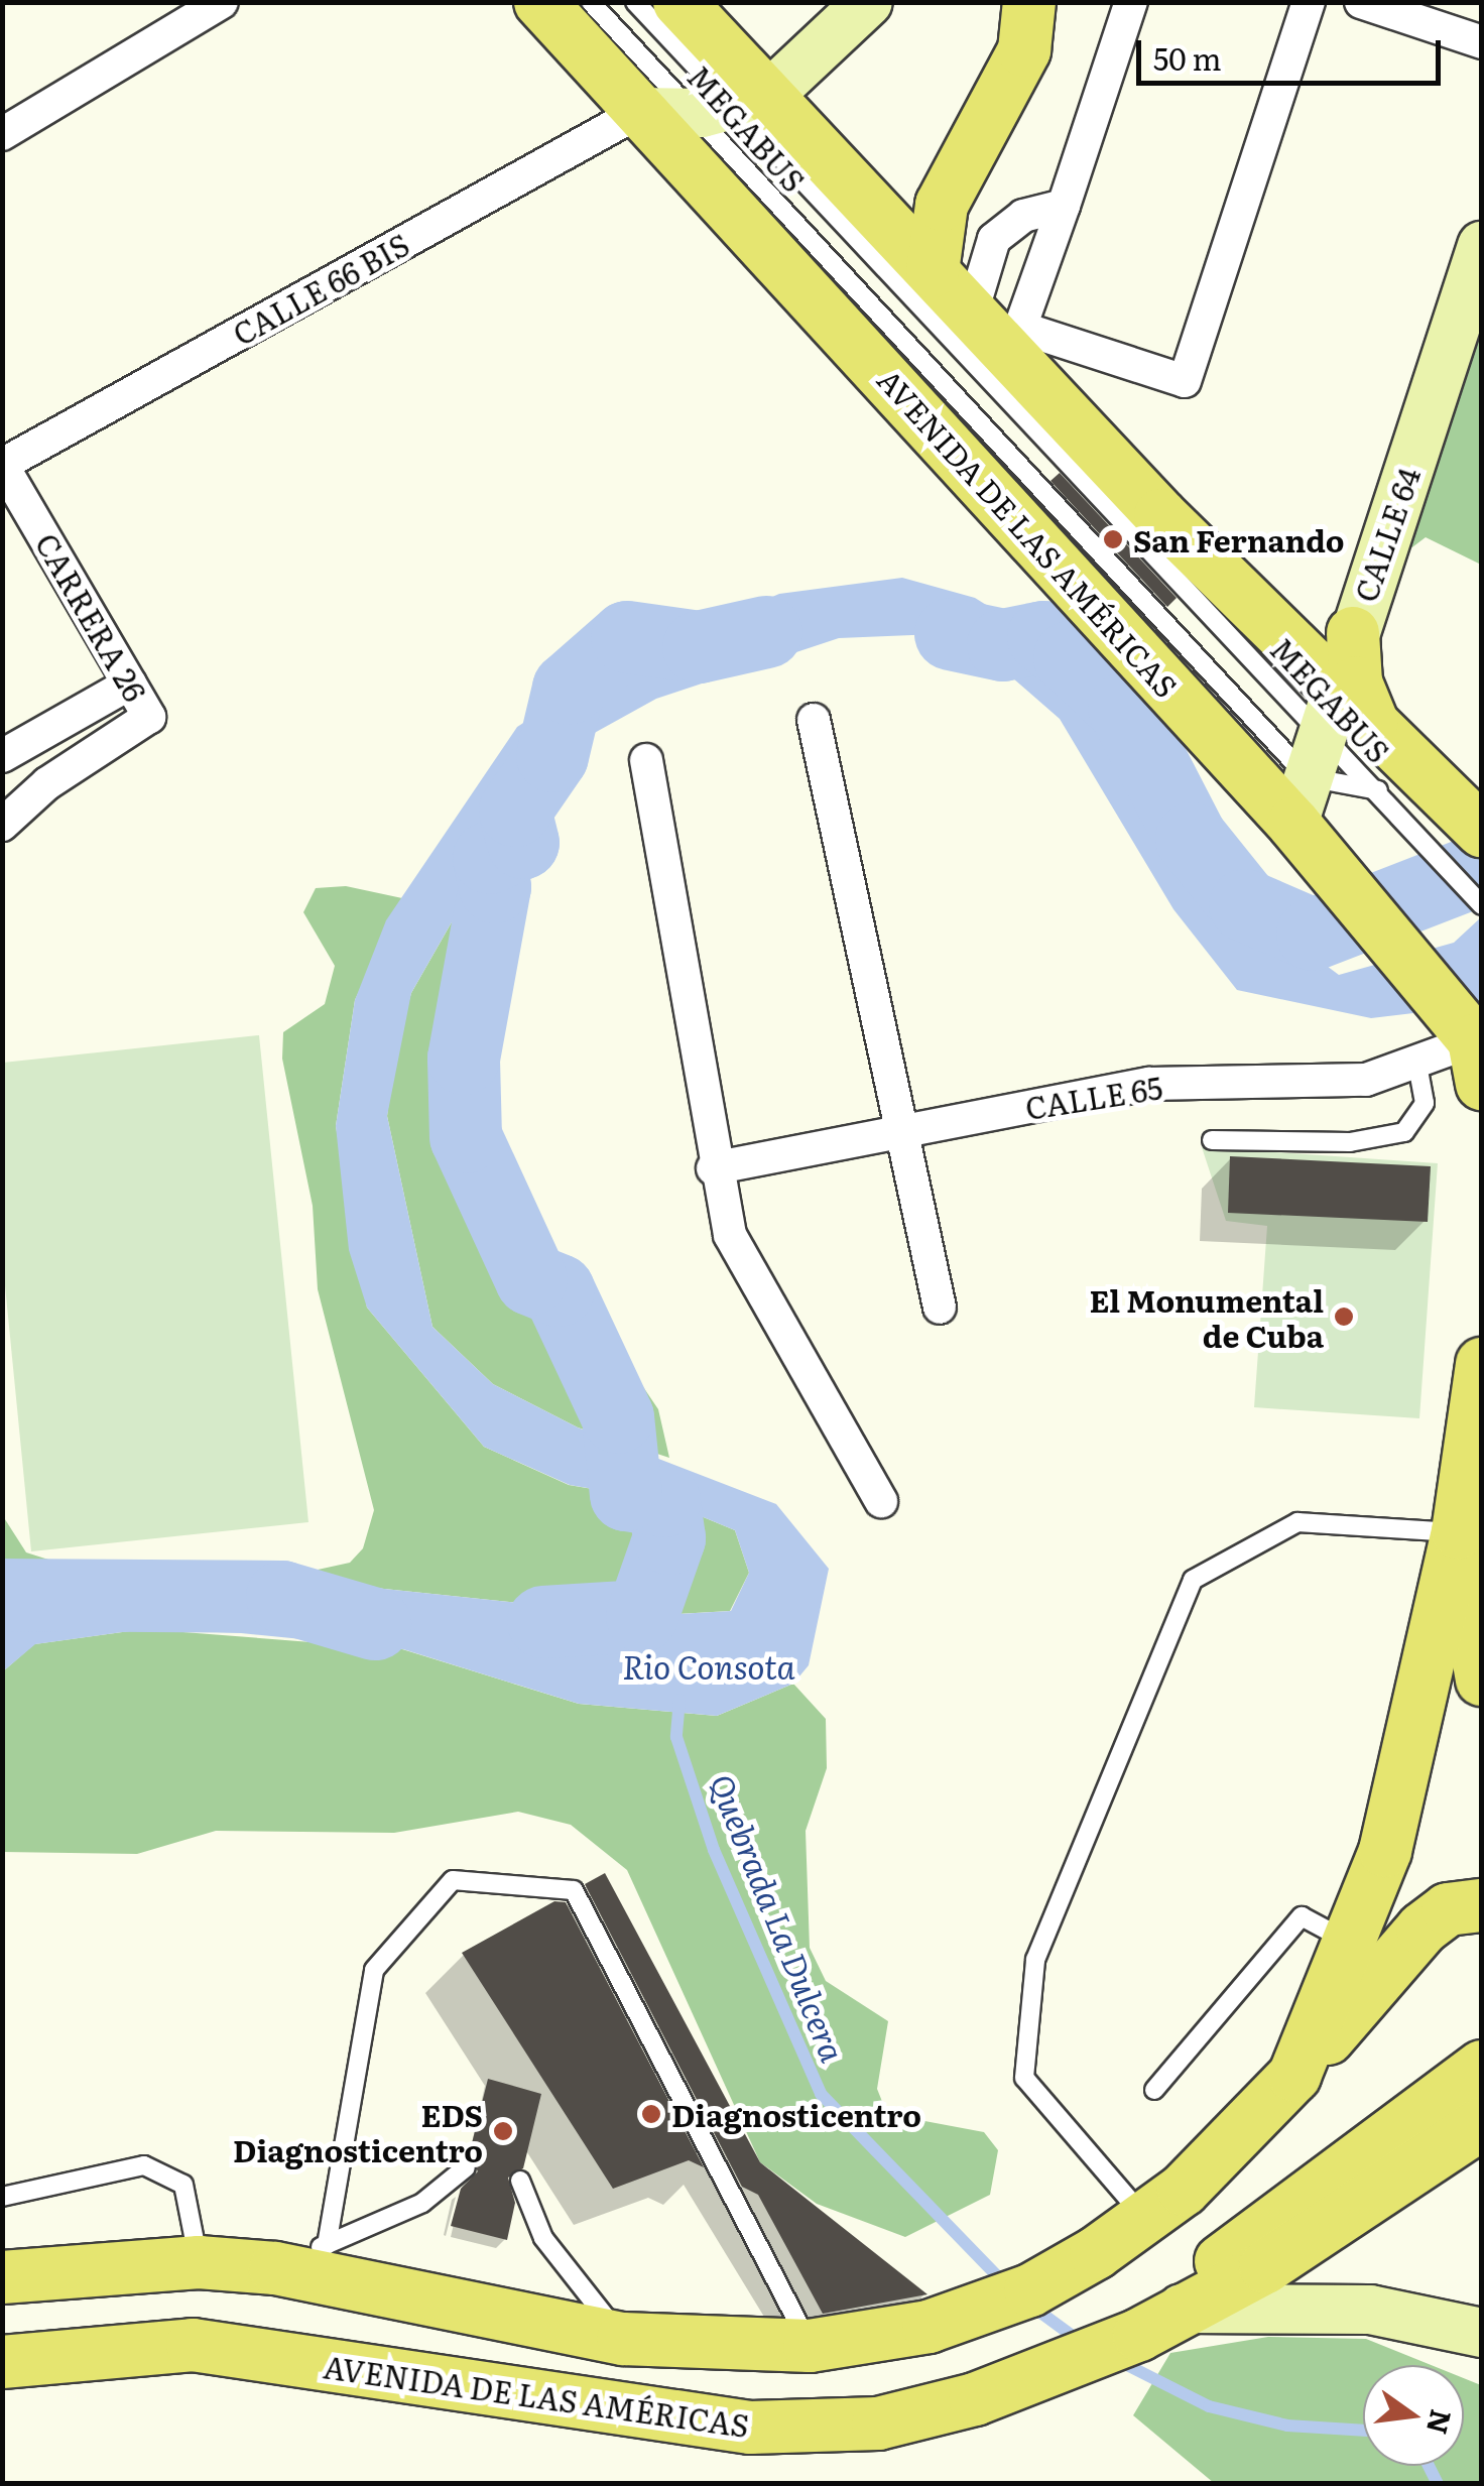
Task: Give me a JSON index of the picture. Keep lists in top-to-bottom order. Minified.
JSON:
{"streets":{"main road":["AVENIDA DE LAS AMÉRICAS"],"street":["CALLE 66 BIS","CALLE 64","CARRERA 26","CALLE 65"],"lane":["MEGABUS"]},"crossings":[["MEGABUS","AVENIDA DE LAS AMÉRICAS"],["MEGABUS","CALLE 64"],["CALLE 66 BIS","AVENIDA DE LAS AMÉRICAS"],["CALLE 66 BIS","CARRERA 26"],["AVENIDA DE LAS AMÉRICAS","CALLE 64"],["AVENIDA DE LAS AMÉRICAS","CALLE 65"]],"water":["Rio Consota","Quebrada La Dulcera"],"places":["San Fernando","El Monumental de Cuba","Diagnosticentro","EDS Diagnosticentro"],"scale_bar":"50 m","north":"right"}
